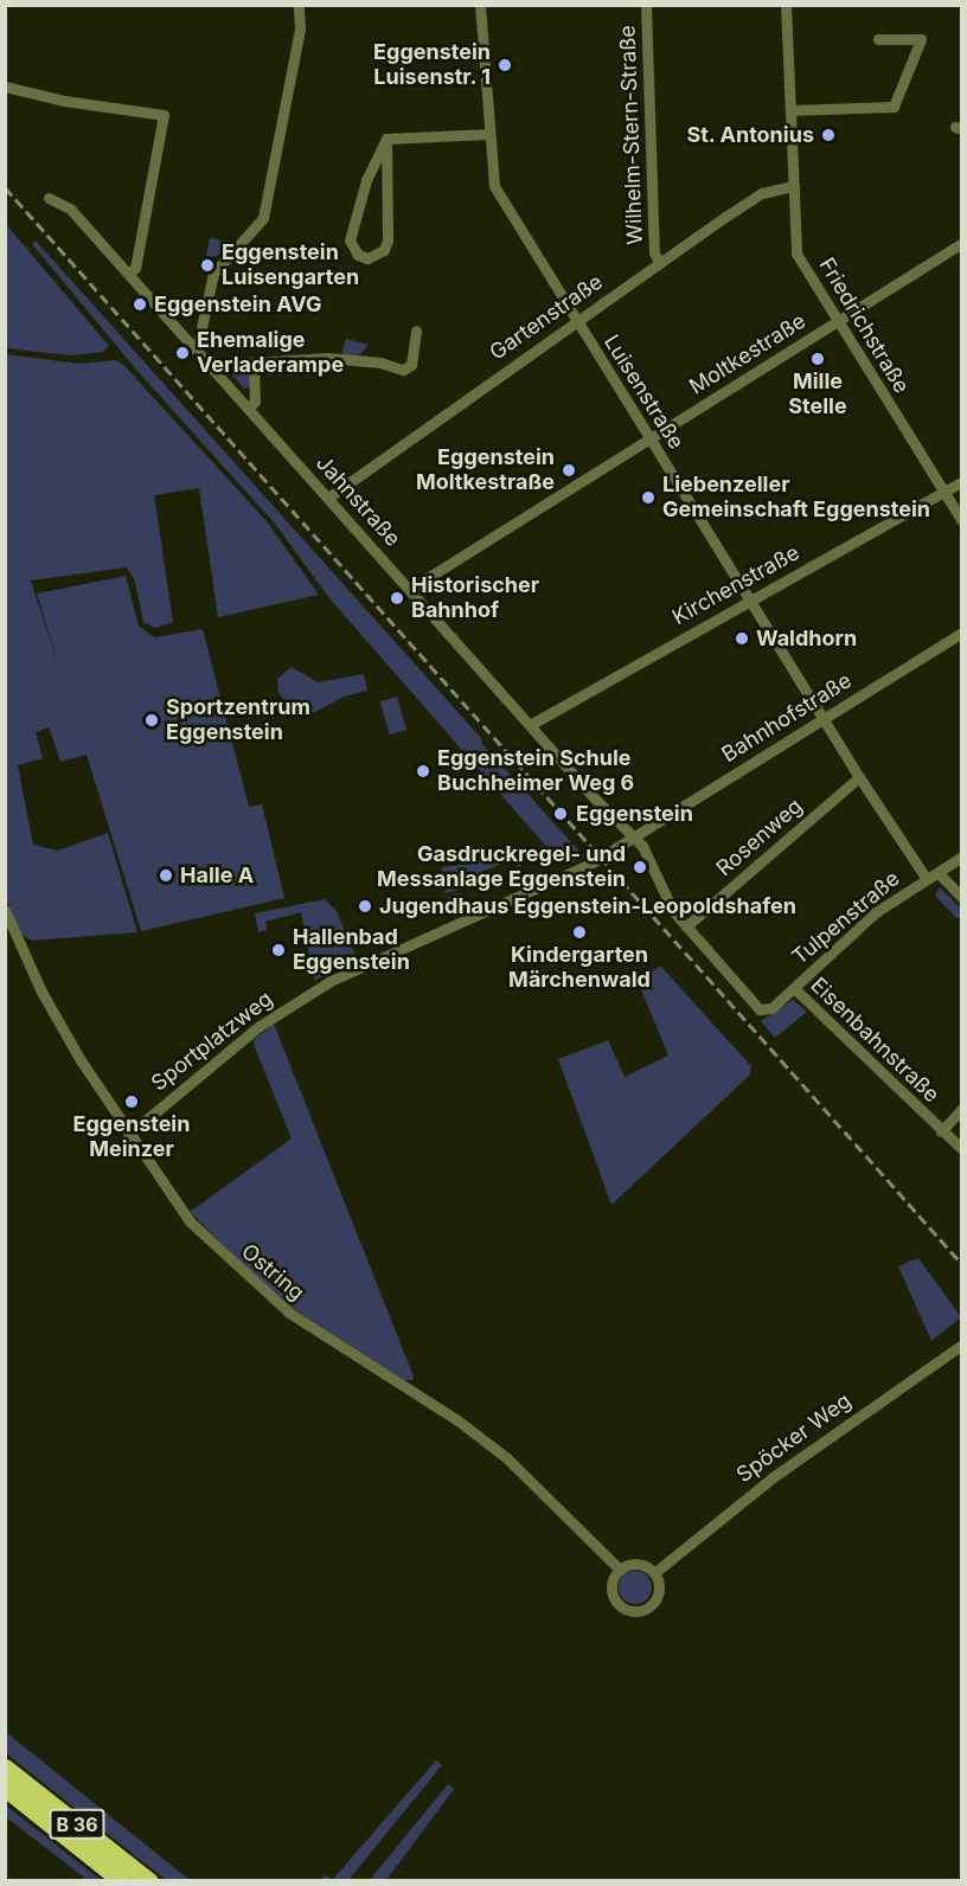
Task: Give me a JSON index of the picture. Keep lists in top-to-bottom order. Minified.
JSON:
{"streets":{"highway":["B 36"],"street":["Wilhelm-Stern-Straße","Gartenstraße","Friedrichstraße","Moltkestraße","Luisenstraße","Jahnstraße","Kirchenstraße","Bahnhofstraße","Rosenweg","Tulpenstraße","Eisenbahnstraße","Sportplatzweg","Ostring","Spöcker Weg"]},"crossings":[["Wilhelm-Stern-Straße","Gartenstraße"],["Gartenstraße","Friedrichstraße"],["Gartenstraße","Luisenstraße"],["Gartenstraße","Jahnstraße"],["Friedrichstraße","Moltkestraße"],["Friedrichstraße","Kirchenstraße"],["Moltkestraße","Luisenstraße"],["Moltkestraße","Jahnstraße"],["Luisenstraße","Kirchenstraße"],["Luisenstraße","Bahnhofstraße"],["Luisenstraße","Rosenweg"],["Luisenstraße","Tulpenstraße"],["Jahnstraße","Kirchenstraße"],["Jahnstraße","Bahnhofstraße"],["Jahnstraße","Eisenbahnstraße"],["Jahnstraße","Sportplatzweg"],["Bahnhofstraße","Eisenbahnstraße"],["Bahnhofstraße","Sportplatzweg"],["Rosenweg","Eisenbahnstraße"],["Tulpenstraße","Eisenbahnstraße"],["Eisenbahnstraße","Sportplatzweg"],["Sportplatzweg","Ostring"],["Ostring","Spöcker Weg"]],"places":["Eggenstein Luisenstr. 1","St. Antonius","Eggenstein Luisengarten","Eggenstein AVG","Ehemalige Verladerampe","Mille Stelle","Eggenstein Moltkestraße","Liebenzeller Gemeinschaft Eggenstein","Historischer Bahnhof","Waldhorn","Sportzentrum Eggenstein","Eggenstein Schule Buchheimer Weg 6","Eggenstein","Gasdruckregel- und Messanlage Eggenstein","Halle A","Jugendhaus Eggenstein-Leopoldshafen","Kindergarten Märchenwald","Hallenbad Eggenstein","Eggenstein Meinzer"]}
